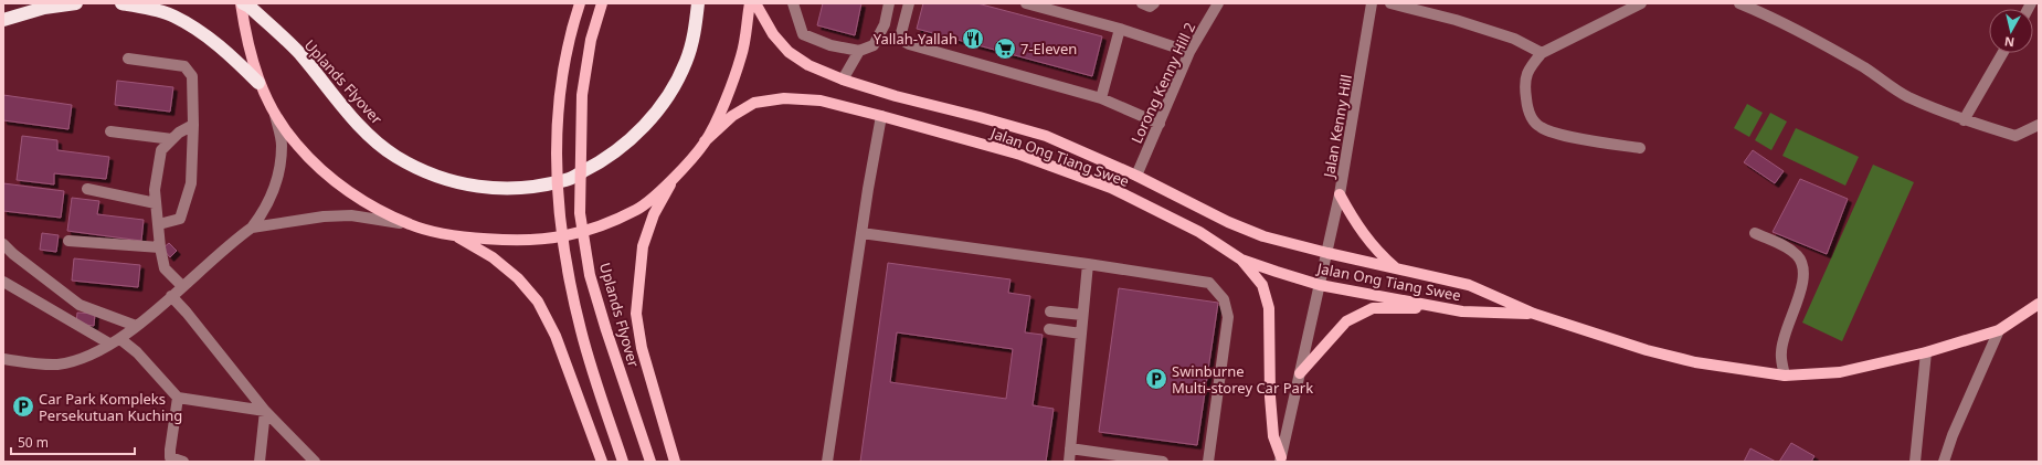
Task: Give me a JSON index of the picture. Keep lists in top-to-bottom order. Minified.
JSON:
{"streets":{"highway":["Uplands Flyover"],"main road":["Jalan Ong Tiang Swee"],"street":["Lorong Kenny Hill 2","Jalan Kenny Hill"]},"crossings":[["Lorong Kenny Hill 2","Jalan Ong Tiang Swee"],["Jalan Kenny Hill","Jalan Ong Tiang Swee"]],"places":{"restaurant":["Yallah-Yallah"],"supermarket":["7-Eleven"],"parking":["Swinburne Multi-storey Car Park","Car Park Kompleks Persekutuan Kuching"]},"scale_bar":"50 m","north":"bottom"}
